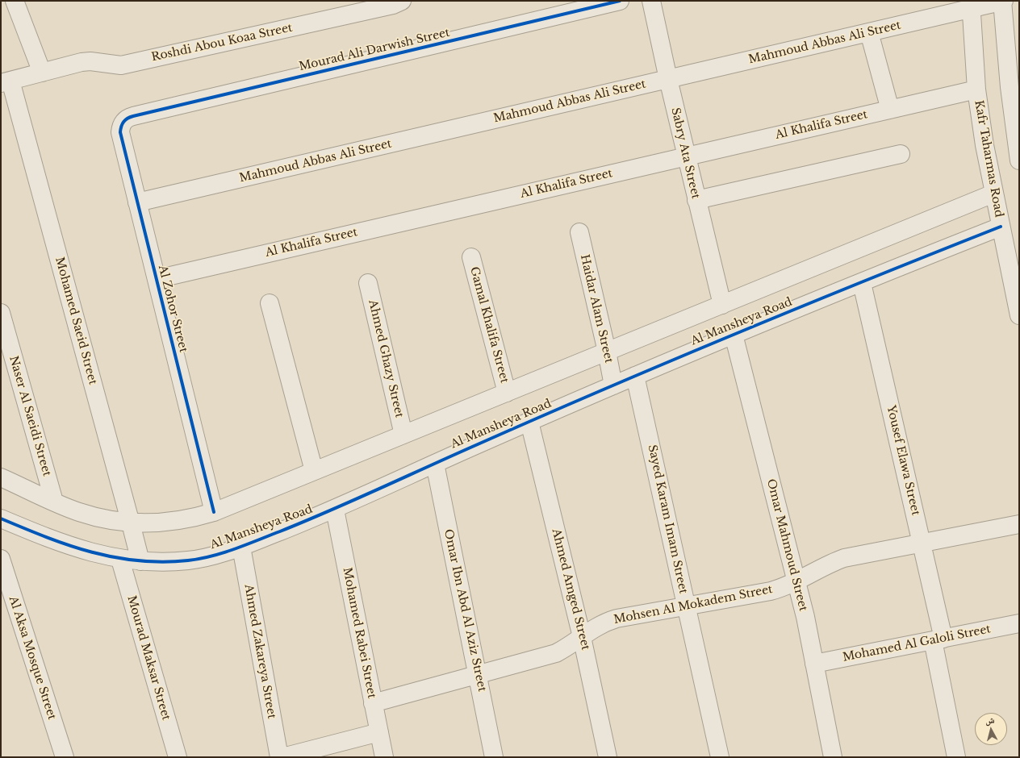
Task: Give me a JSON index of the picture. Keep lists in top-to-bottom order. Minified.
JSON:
{"streets":{"street":["Roshdi Abou Koaa Street","Mahmoud Abbas Ali Street","Mourad Ali Darwish Street","Al Khalifa Street","Sabry Ata Street","Kafr Taharmas Road","Al Zohor Street","Haidar Alam Street","Mohamed Saeid Street","Al Mansheya Road","Gamal Khalifa Street","Ahmed Ghazy Street","Naser Al Saeidi Street","Yousef Elawa Street","Sayed Karam Imam Street","Omar Mahmoud Street","Ahmed Amged Street","Mohsen Al Mokadem Street","Omar Ibn Abd Al Aziz Street","Mohamed Rabei Street","Mohamed Al Galoli Street","Ahmed Zakareya Street","Al Aksa Mosque Street","Mourad Maksar Street"]},"crossings":[["Roshdi Abou Koaa Street","Mohamed Saeid Street"],["Mahmoud Abbas Ali Street","Sabry Ata Street"],["Mahmoud Abbas Ali Street","Kafr Taharmas Road"],["Mahmoud Abbas Ali Street","Al Zohor Street"],["Mourad Ali Darwish Street","Al Zohor Street"],["Al Khalifa Street","Sabry Ata Street"],["Al Khalifa Street","Kafr Taharmas Road"],["Al Khalifa Street","Al Zohor Street"],["Sabry Ata Street","Al Mansheya Road"],["Kafr Taharmas Road","Al Mansheya Road"],["Al Zohor Street","Al Mansheya Road"],["Haidar Alam Street","Al Mansheya Road"],["Mohamed Saeid Street","Al Mansheya Road"],["Al Mansheya Road","Gamal Khalifa Street"],["Al Mansheya Road","Ahmed Ghazy Street"],["Al Mansheya Road","Naser Al Saeidi Street"],["Al Mansheya Road","Yousef Elawa Street"],["Al Mansheya Road","Sayed Karam Imam Street"],["Al Mansheya Road","Omar Mahmoud Street"],["Al Mansheya Road","Ahmed Amged Street"],["Al Mansheya Road","Omar Ibn Abd Al Aziz Street"],["Al Mansheya Road","Mohamed Rabei Street"],["Al Mansheya Road","Ahmed Zakareya Street"],["Al Mansheya Road","Mourad Maksar Street"],["Yousef Elawa Street","Mohsen Al Mokadem Street"],["Yousef Elawa Street","Mohamed Al Galoli Street"],["Sayed Karam Imam Street","Mohsen Al Mokadem Street"],["Omar Mahmoud Street","Mohsen Al Mokadem Street"],["Omar Mahmoud Street","Mohamed Al Galoli Street"],["Ahmed Amged Street","Mohsen Al Mokadem Street"],["Mohsen Al Mokadem Street","Omar Ibn Abd Al Aziz Street"],["Mohsen Al Mokadem Street","Mohamed Rabei Street"]],"north":"top"}
